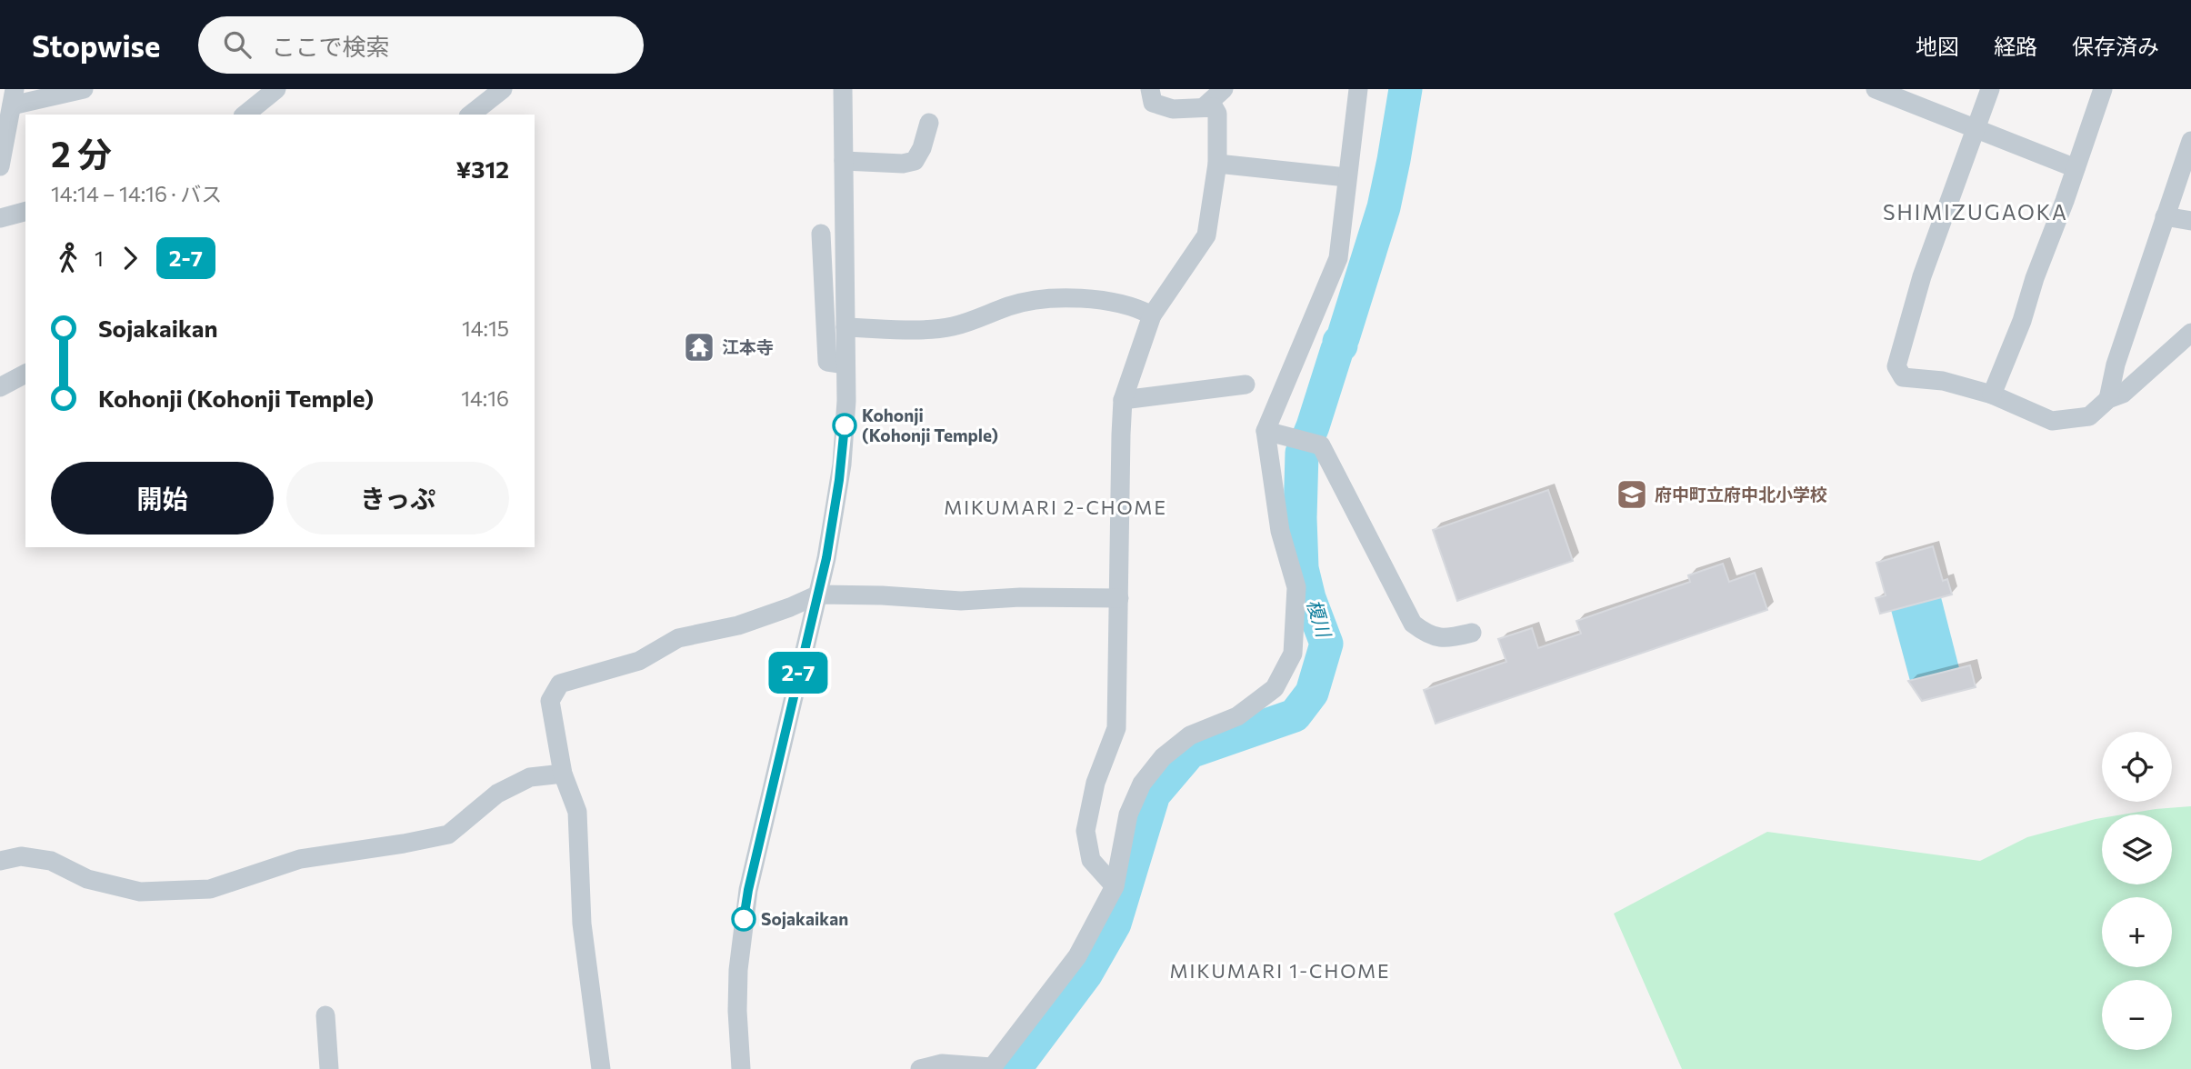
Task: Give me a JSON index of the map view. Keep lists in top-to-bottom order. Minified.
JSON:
{"districts":["SHIMIZUGAOKA","MIKUMARI 2-CHOME","MIKUMARI 1-CHOME"],"water":["榎川"],"places":{"temple":["江本寺"],"other":["Kohonji (Kohonji Temple)","Sojakaikan"],"school or university":["府中町立府中北小学校"]},"lines":["bus line 2-7"],"page":{"header":"Stopwise","search":"ここで検索","nav":["地図","経路","保存済み"],"on_map":"2-7","heading":["2 分","14:14 – 14:16 · バス","¥312"],"legs":["1","2-7"],"list":[{"name":"Sojakaikan","value":"14:15"},{"name":"Kohonji (Kohonji Temple)","value":"14:16"}],"buttons":["開始","きっぷ"],"map_buttons":["+","−"]}}
